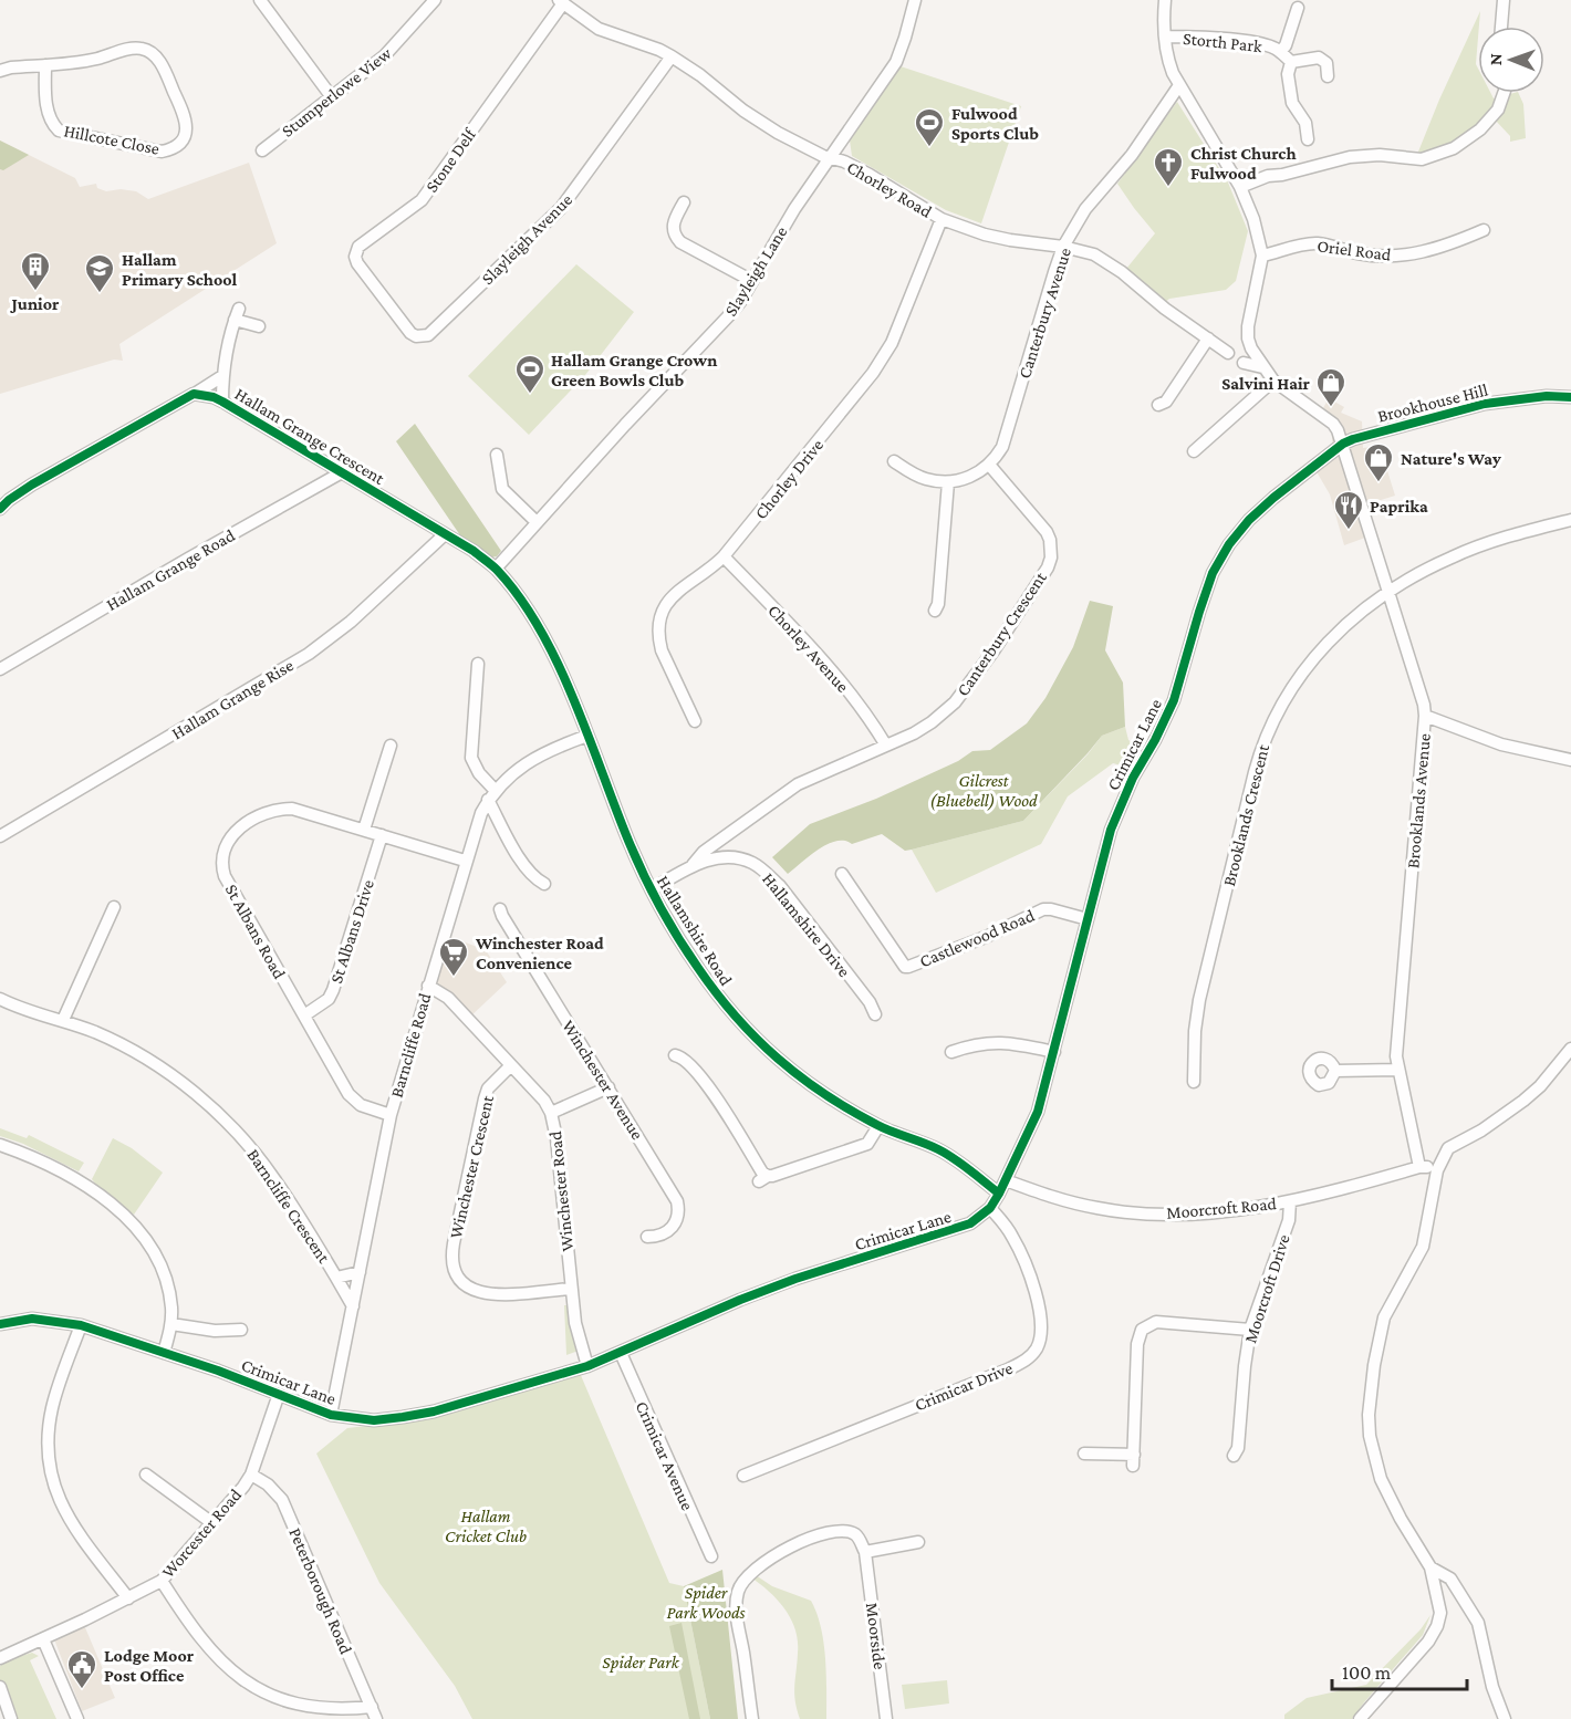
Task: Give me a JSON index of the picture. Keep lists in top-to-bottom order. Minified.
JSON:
{"streets":{"street":["Storth Park","Stumperlowe View","Hillcote Close","Stone Delf","Chorley Road","Slayleigh Avenue","Oriel Road","Slayleigh Lane","Canterbury Avenue","Brookhouse Hill","Hallam Grange Crescent","Chorley Drive","Hallam Grange Road","Canterbury Crescent","Chorley Avenue","Hallam Grange Rise","Crimicar Lane","Brooklands Avenue","Brooklands Crescent","Hallamshire Drive","Hallamshire Road","St Albans Road","St Albans Drive","Castlewood Road","Barncliffe Road","Winchester Avenue","Winchester Crescent","Winchester Road","Barncliffe Crescent","Moorcroft Road","Moorcroft Drive","Crimicar Drive","Crimicar Avenue","Worcester Road","Peterborough Road","Moorside"]},"crossings":[["Stone Delf","Chorley Road"],["Stone Delf","Slayleigh Avenue"],["Chorley Road","Slayleigh Avenue"],["Chorley Road","Slayleigh Lane"],["Chorley Road","Canterbury Avenue"],["Chorley Road","Chorley Drive"],["Slayleigh Lane","Hallam Grange Crescent"],["Slayleigh Lane","Hallamshire Road"],["Canterbury Avenue","Canterbury Crescent"],["Brookhouse Hill","Crimicar Lane"],["Brookhouse Hill","Brooklands Avenue"],["Hallam Grange Crescent","Hallam Grange Road"],["Hallam Grange Crescent","Hallam Grange Rise"],["Hallam Grange Crescent","Hallamshire Road"],["Chorley Drive","Chorley Avenue"],["Canterbury Crescent","Chorley Avenue"],["Canterbury Crescent","Hallamshire Drive"],["Crimicar Lane","Brooklands Avenue"],["Crimicar Lane","Hallamshire Road"],["Crimicar Lane","Castlewood Road"],["Crimicar Lane","Barncliffe Road"],["Crimicar Lane","Winchester Road"],["Crimicar Lane","Moorcroft Road"],["Crimicar Lane","Crimicar Drive"],["Crimicar Lane","Crimicar Avenue"],["Crimicar Lane","Worcester Road"],["Brooklands Avenue","Brooklands Crescent"],["Brooklands Avenue","Moorcroft Road"],["Hallamshire Drive","Hallamshire Road"],["Hallamshire Road","Barncliffe Road"],["St Albans Road","St Albans Drive"],["St Albans Road","Barncliffe Road"],["Barncliffe Road","Winchester Road"],["Barncliffe Road","Barncliffe Crescent"],["Winchester Crescent","Winchester Road"],["Moorcroft Road","Moorcroft Drive"],["Worcester Road","Peterborough Road"]],"parks":["Gilcrest (Bluebell) Wood","Hallam Cricket Club","Spider Park Woods","Spider Park"],"places":{"sports":["Fulwood Sports Club","Hallam Grange Crown Green Bowls Club"],"church":["Christ Church Fulwood"],"building":["Junior"],"school or university":["Hallam Primary School"],"shop":["Salvini Hair","Nature's Way"],"restaurant":["Paprika"],"supermarket":["Winchester Road Convenience"],"public building":["Lodge Moor Post Office"]},"scale_bar":"100 m","north":"left"}
